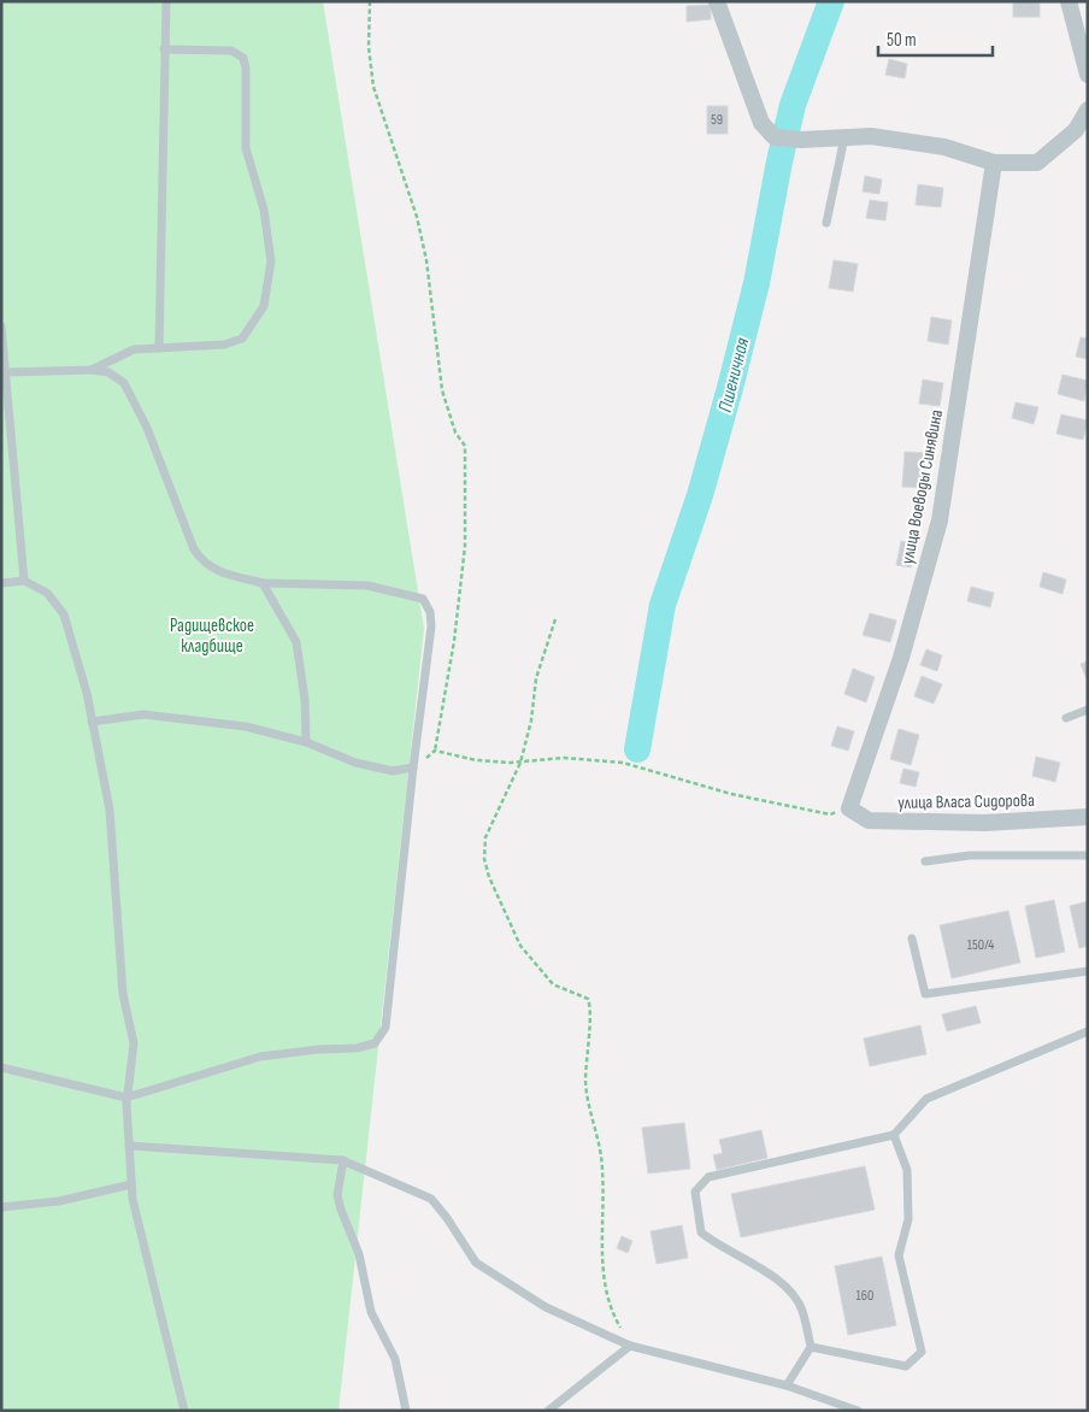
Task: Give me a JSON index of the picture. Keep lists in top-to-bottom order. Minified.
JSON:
{"streets":{"street":["улица Воеводы Синявина","улица Власа Сидорова"]},"crossings":[["улица Воеводы Синявина","улица Власа Сидорова"]],"water":["Пшеничная"],"parks":["Радищевское кладбище"],"house_numbers":["59","150/4","160"],"scale_bar":"50 m"}
